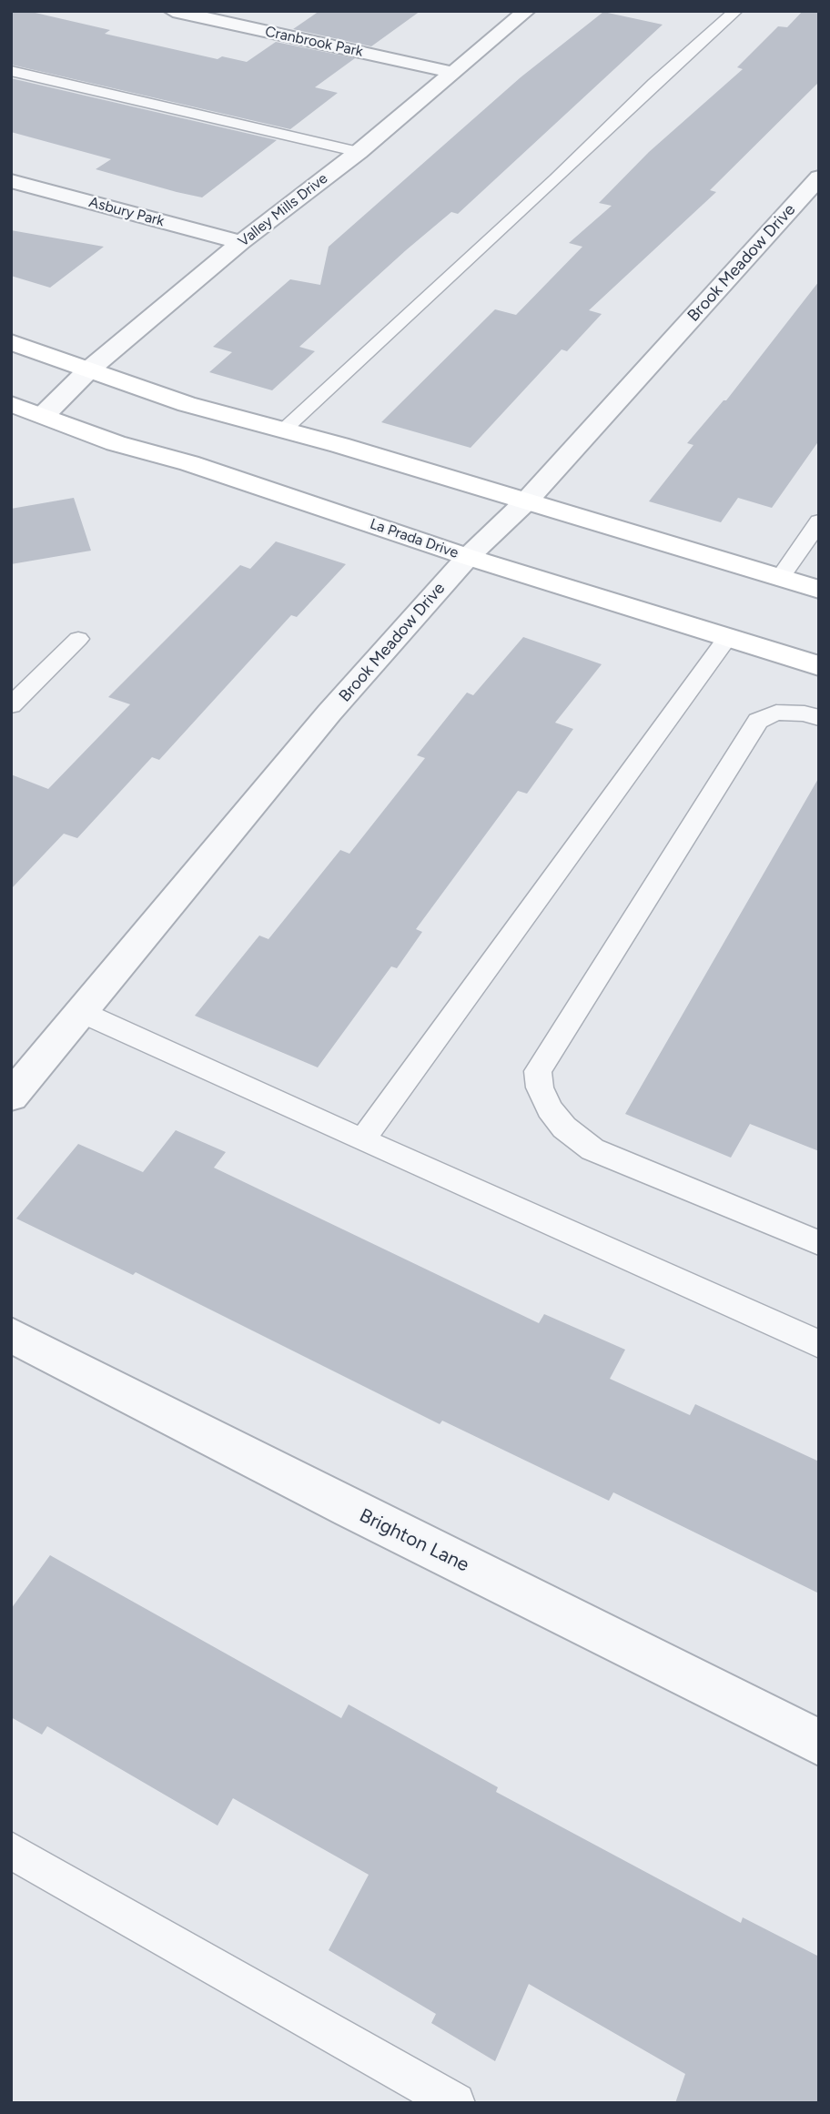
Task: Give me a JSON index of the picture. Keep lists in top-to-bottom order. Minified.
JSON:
{"streets":{"main road":["La Prada Drive"],"street":["Cranbrook Park","Valley Mills Drive","Asbury Park","Brook Meadow Drive","Brighton Lane"]},"crossings":[["Cranbrook Park","Valley Mills Drive"],["Valley Mills Drive","Asbury Park"],["Valley Mills Drive","La Prada Drive"],["Brook Meadow Drive","La Prada Drive"]]}
